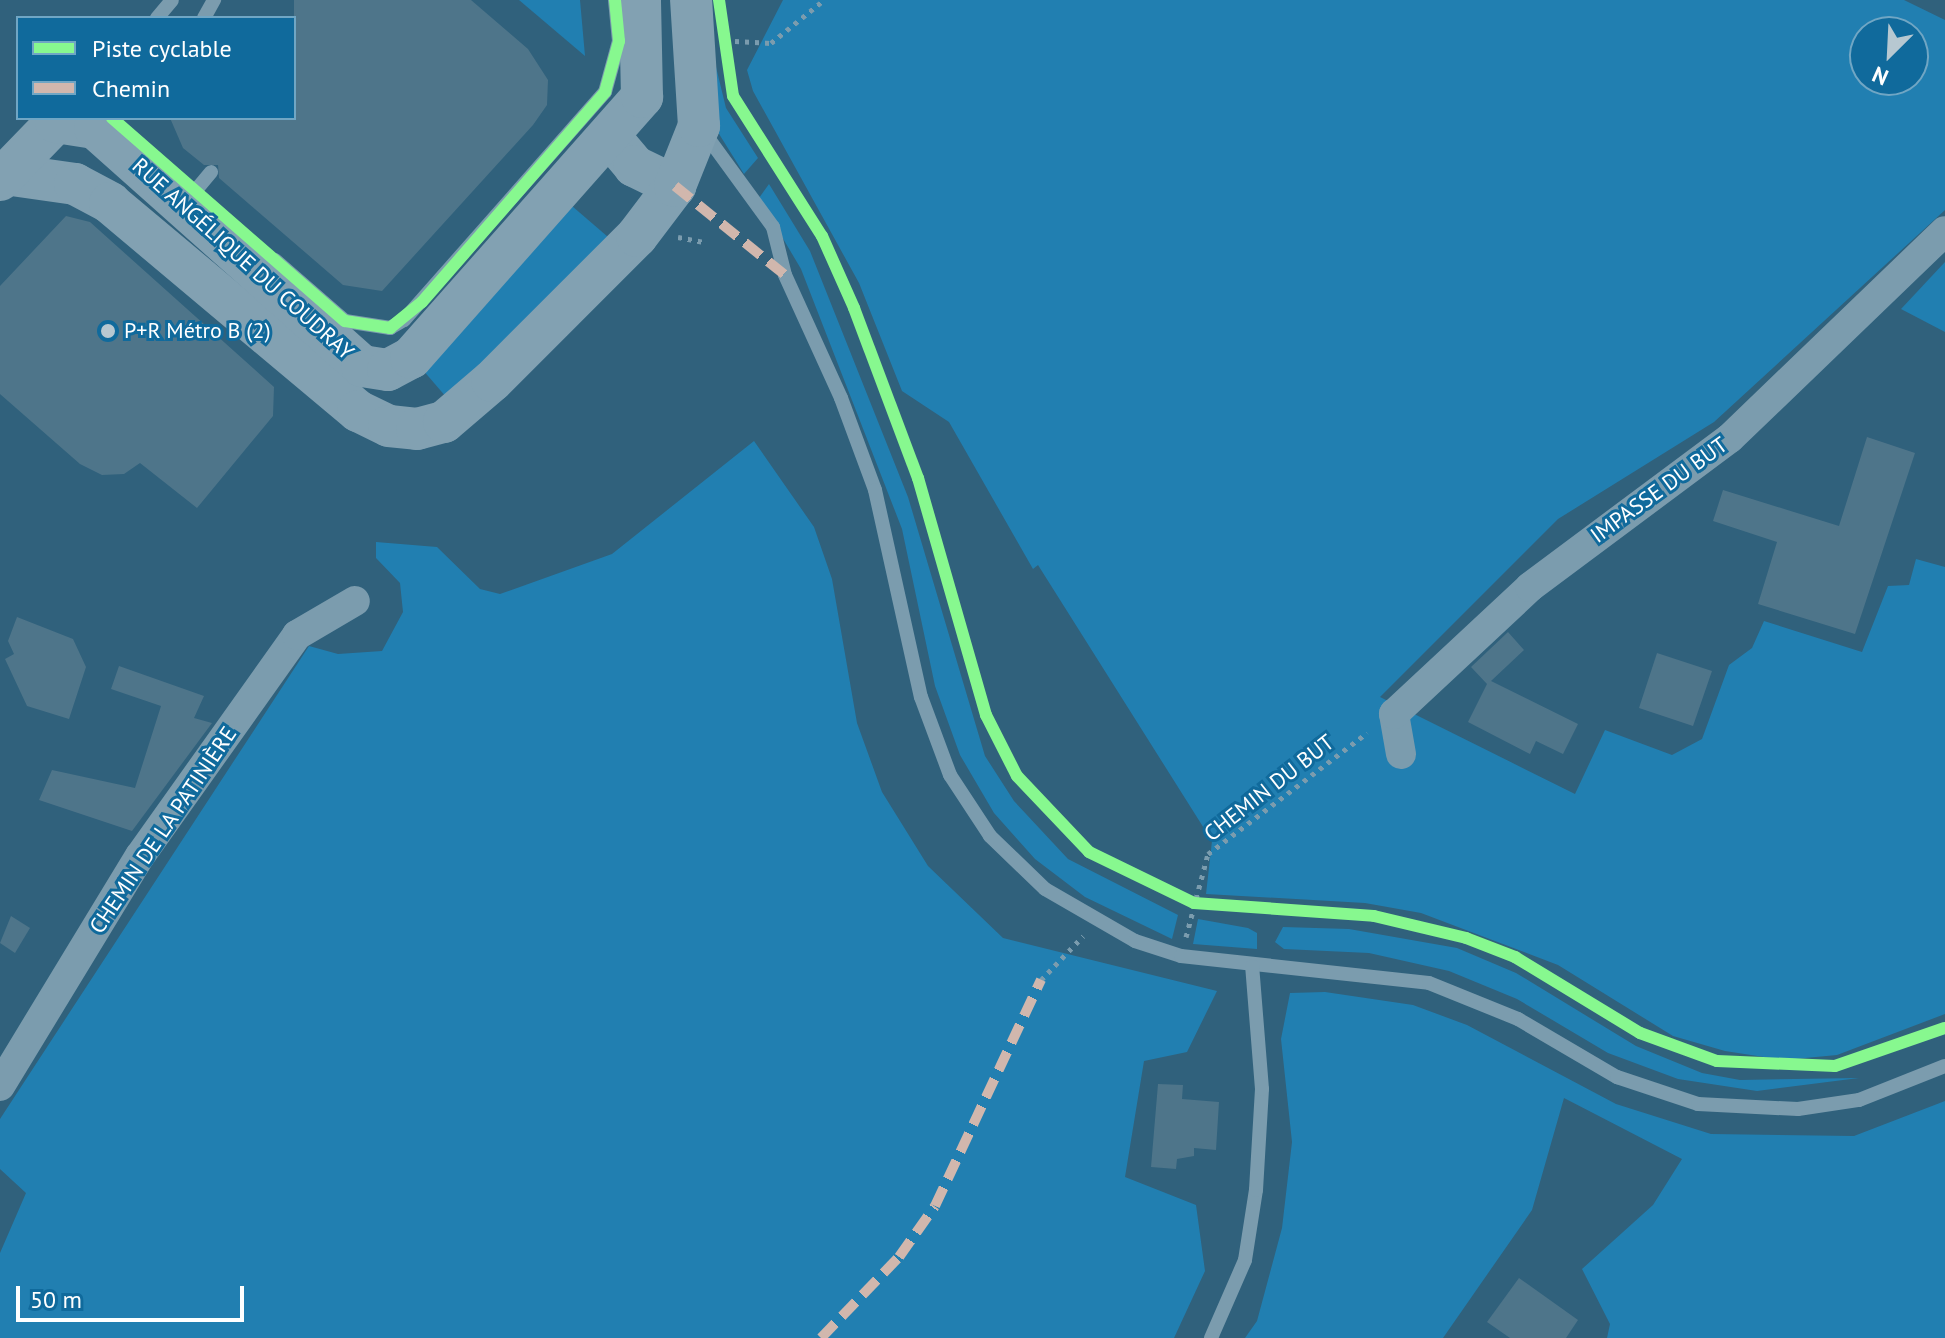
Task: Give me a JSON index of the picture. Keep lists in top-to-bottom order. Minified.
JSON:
{"streets":{"street":["RUE ANGÉLIQUE DU COUDRAY","IMPASSE DU BUT","CHEMIN DE LA PATINIÈRE"],"path":["CHEMIN DU BUT"]},"crossings":[["IMPASSE DU BUT","CHEMIN DU BUT"]],"places":["P+R Métro B (2)"],"legend":["Piste cyclable","Chemin"],"scale_bar":"50 m","north":"bottom left"}
